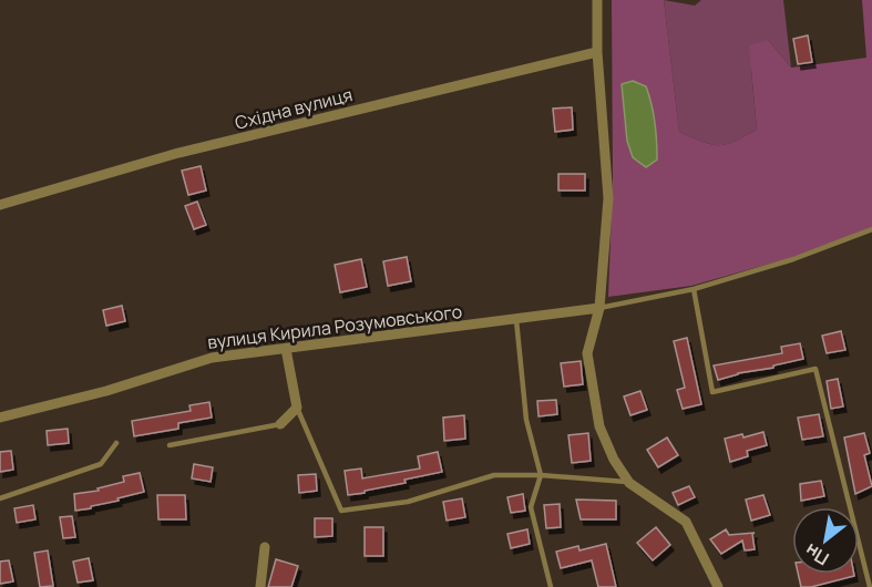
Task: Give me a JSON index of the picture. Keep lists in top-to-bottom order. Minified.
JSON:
{"streets":{"street":["Східна вулиця","вулиця Кирила Розумовського"]},"north":"bottom left"}
